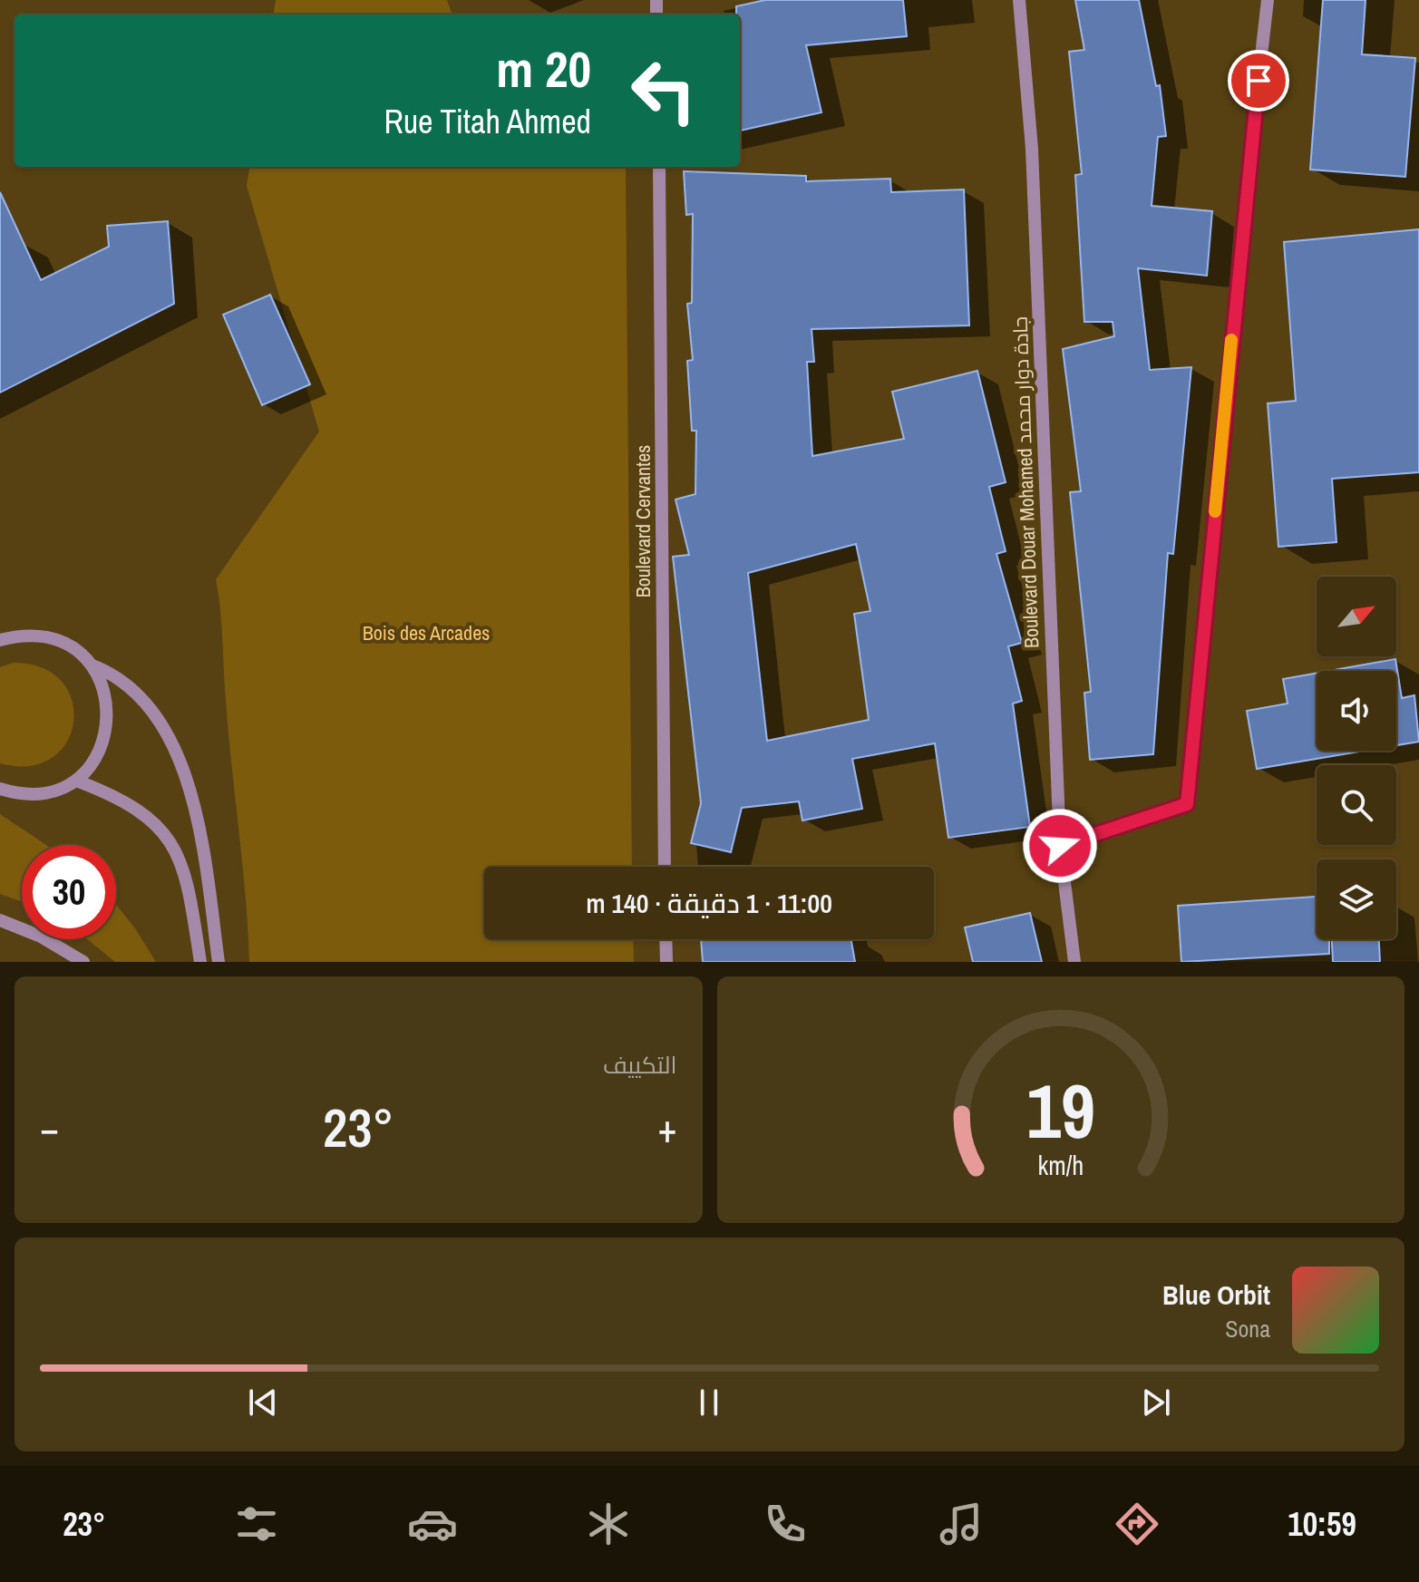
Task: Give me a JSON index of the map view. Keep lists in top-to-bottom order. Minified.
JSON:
{"streets":{"street":["Boulevard Douar Mohamed جادة دوار محمد","Boulevard Cervantes"]},"parks":["Bois des Arcades"],"north":"top right","page":{"turn":["20 m","Rue Titah Ahmed"],"limit":"30","trip":"11:00 · 1 دقيقة · 140 m","tile":"التكييف","heat":["−","23°","+"],"song":["Blue Orbit","Sona"],"tabs":["10:59","23°"],"gauge":["19","km/h"]}}
